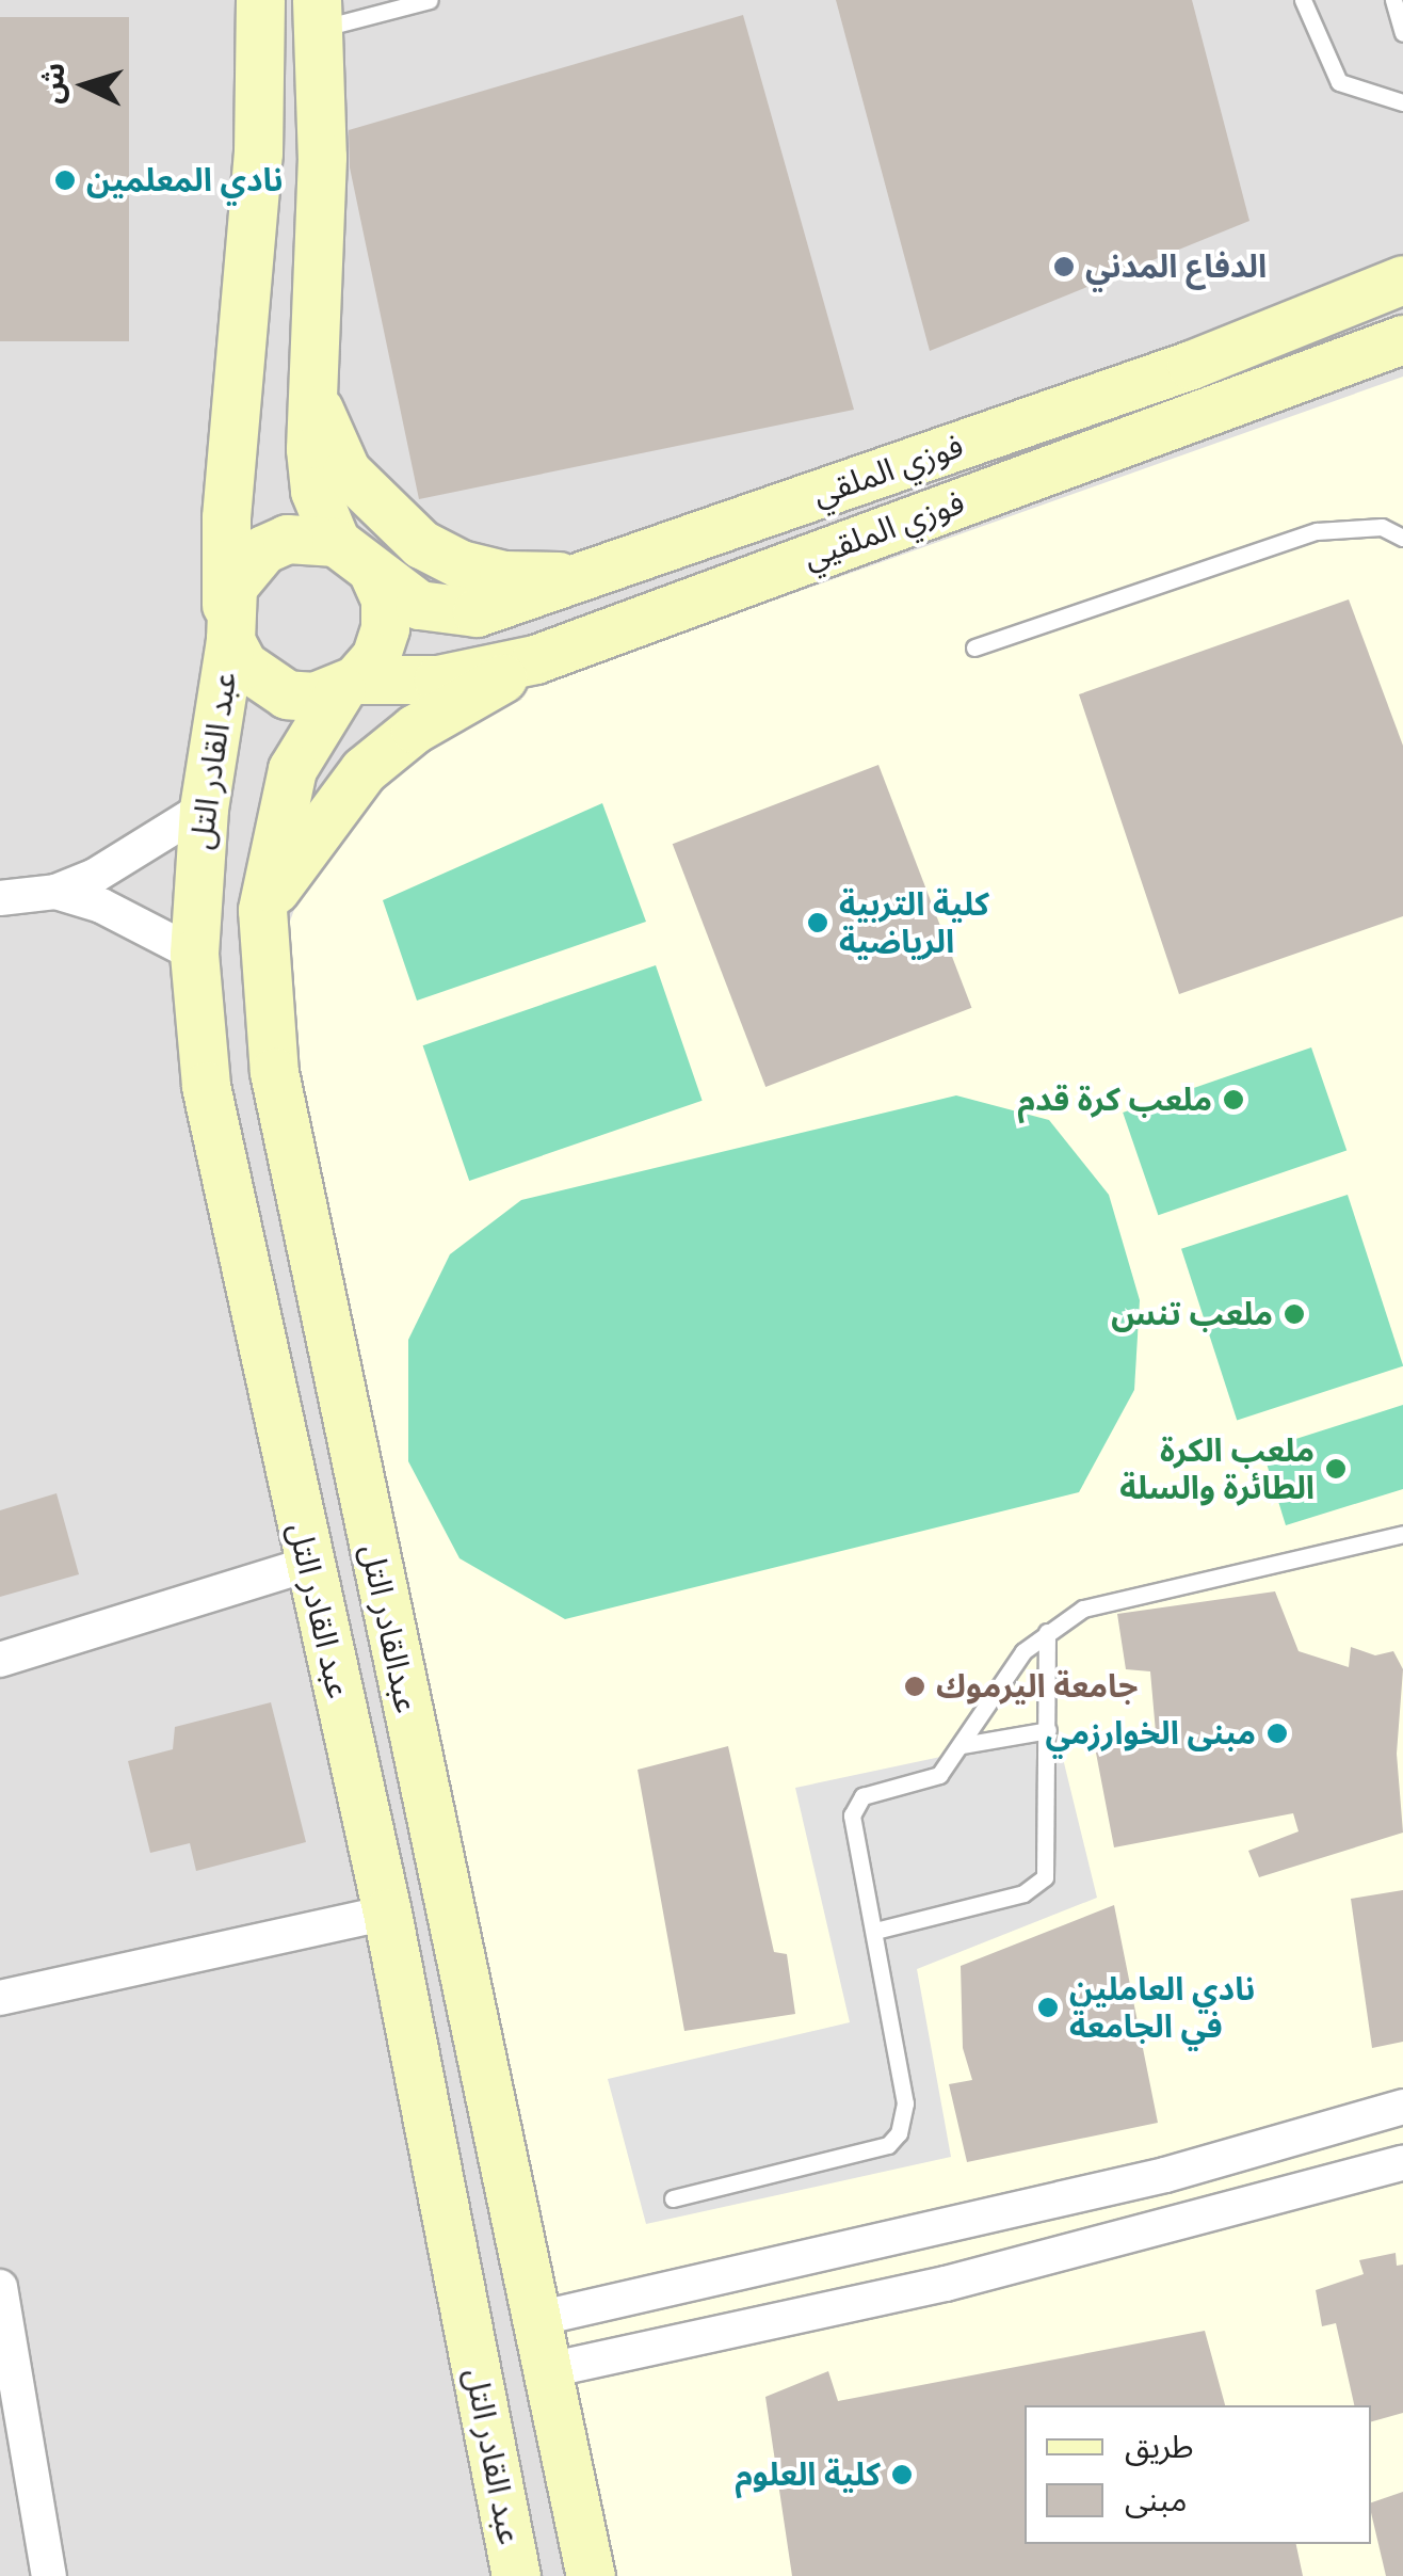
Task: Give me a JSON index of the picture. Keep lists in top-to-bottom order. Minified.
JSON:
{"streets":{"main road":["فوزي الملقي","فوزي الملقيي","عبد القادر التل","عبدالقادر التل"]},"crossings":[["فوزي الملقي","فوزي الملقيي"],["فوزي الملقي","عبد القادر التل"],["فوزي الملقي","عبدالقادر التل"],["فوزي الملقيي","عبد القادر التل"],["فوزي الملقيي","عبدالقادر التل"],["عبد القادر التل","عبدالقادر التل"]],"places":["نادي المعلمين","الدفاع المدني","كلية التربية الرياضية","ملعب كرة قدم","ملعب تنس","ملعب الكرة الطائرة والسلة","جامعة اليرموك","مبنى الخوارزمي","نادي العاملين في الجامعة","كلية العلوم"],"legend":["طريق","مبنى"],"north":"left"}
